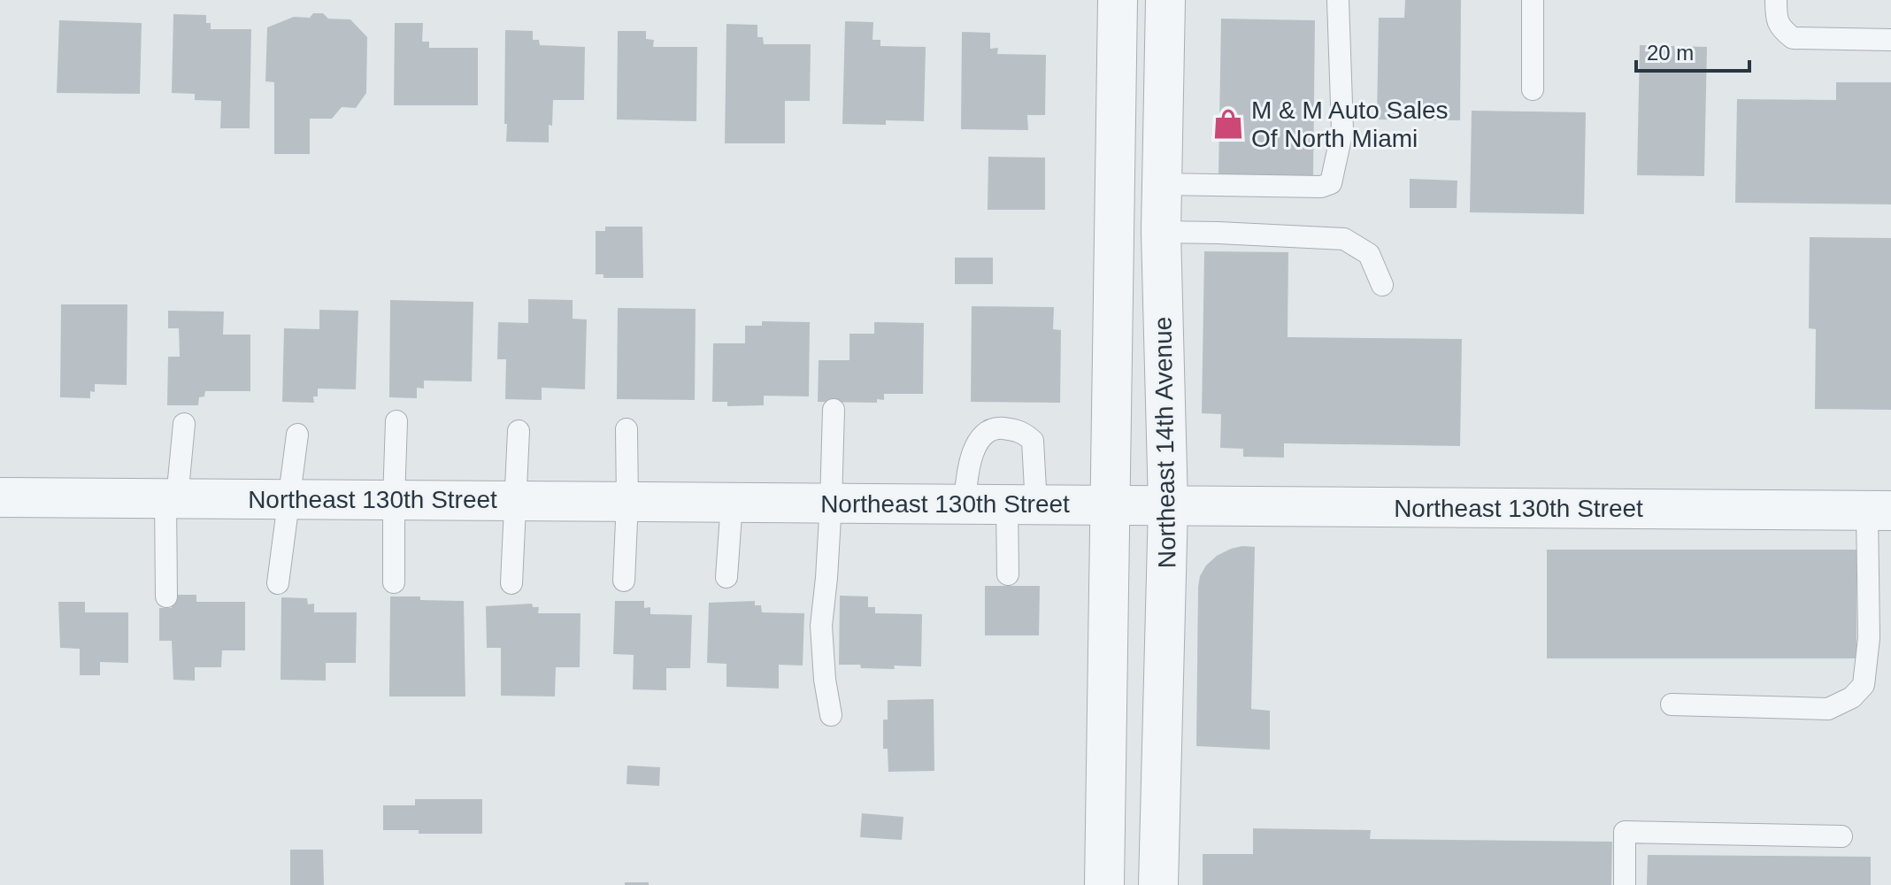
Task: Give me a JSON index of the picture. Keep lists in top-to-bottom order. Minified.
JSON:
{"streets":{"street":["Northeast 14th Avenue","Northeast 130th Street"]},"crossings":[["Northeast 14th Avenue","Northeast 130th Street"]],"places":{"shop":["M & M Auto Sales Of North Miami"]},"scale_bar":"20 m"}
